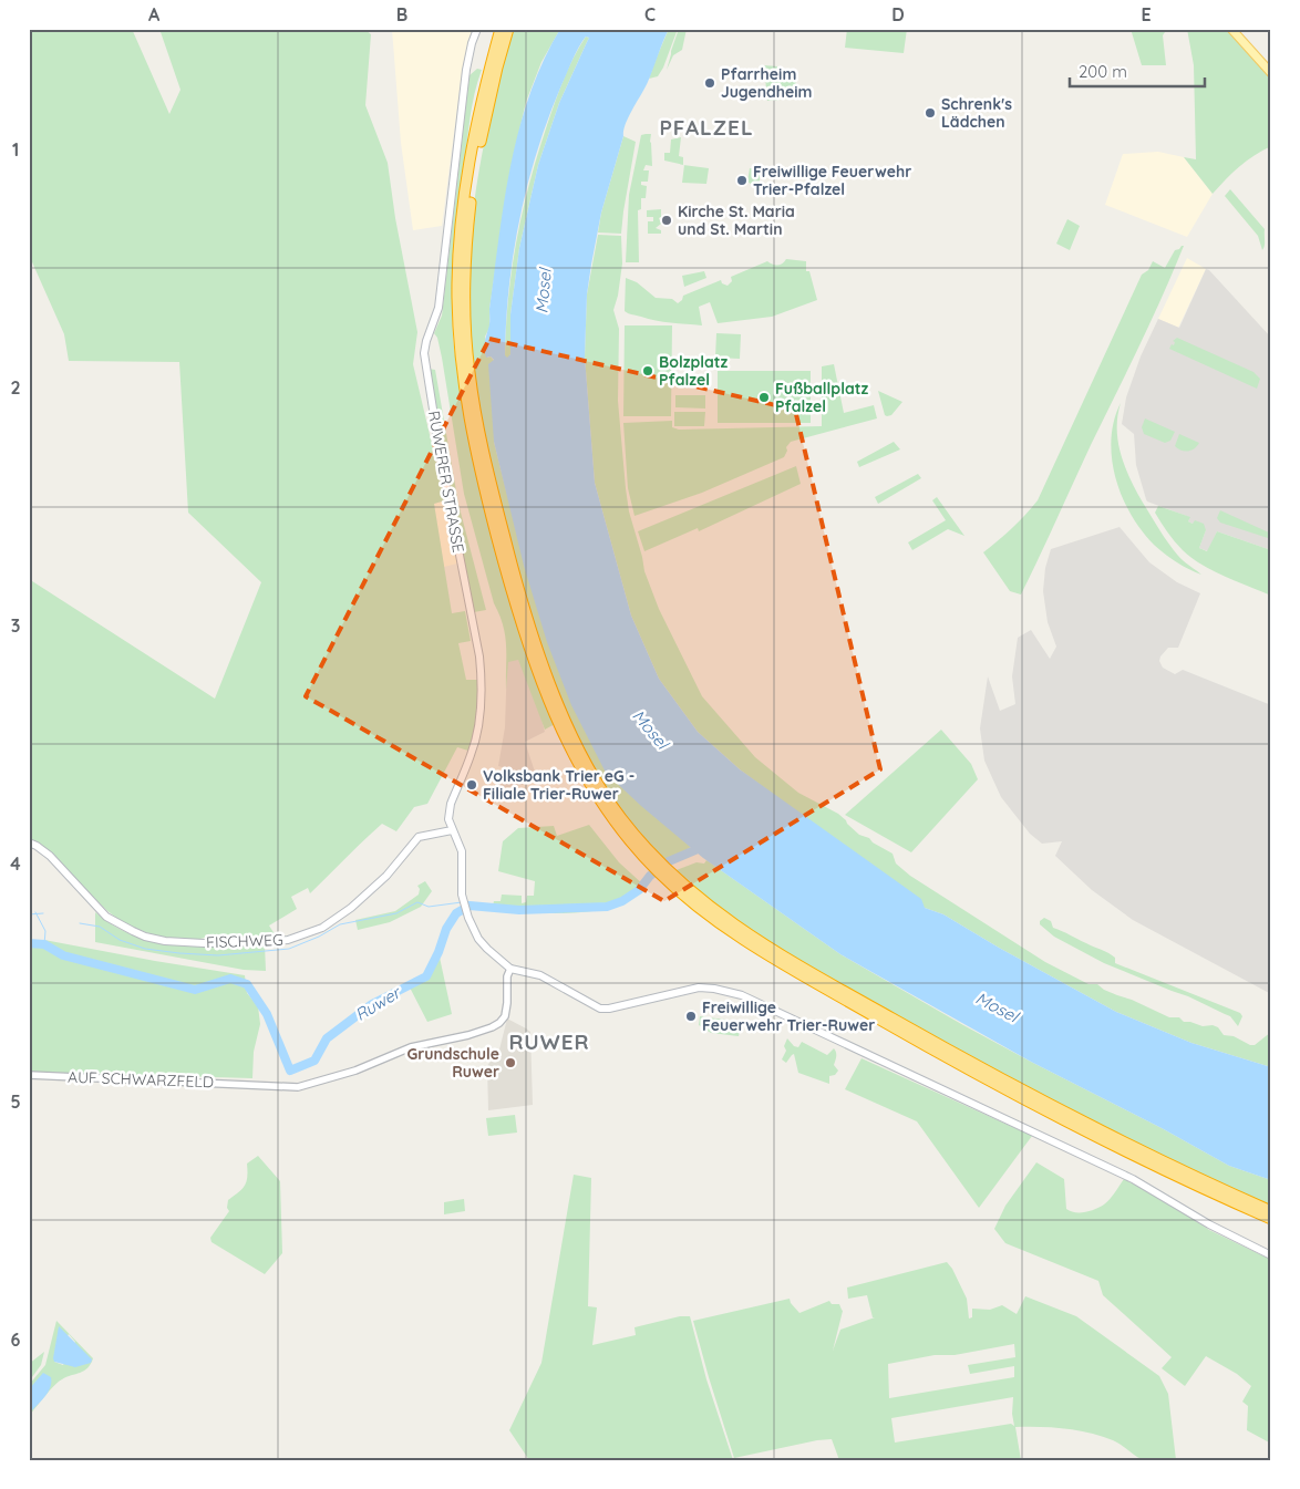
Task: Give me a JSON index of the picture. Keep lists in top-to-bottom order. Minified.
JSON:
{"streets":{"main road":["RUWERER STRASSE","FISCHWEG"],"street":["AUF SCHWARZFELD"]},"crossings":[["RUWERER STRASSE","FISCHWEG"],["RUWERER STRASSE","AUF SCHWARZFELD"]],"districts":["PFALZEL","RUWER"],"water":["Mosel","Ruwer"],"places":["Pfarrheim Jugendheim","Schrenk's Lädchen","Freiwillige Feuerwehr Trier-Pfalzel","Kirche St. Maria und St. Martin","Bolzplatz Pfalzel","Fußballplatz Pfalzel","Volksbank Trier eG - Filiale Trier-Ruwer","Freiwillige Feuerwehr Trier-Ruwer","Grundschule Ruwer"],"scale_bar":"200 m","grid":{"columns":["A","B","C","D","E"],"rows":["1","2","3","4","5","6"]}}
